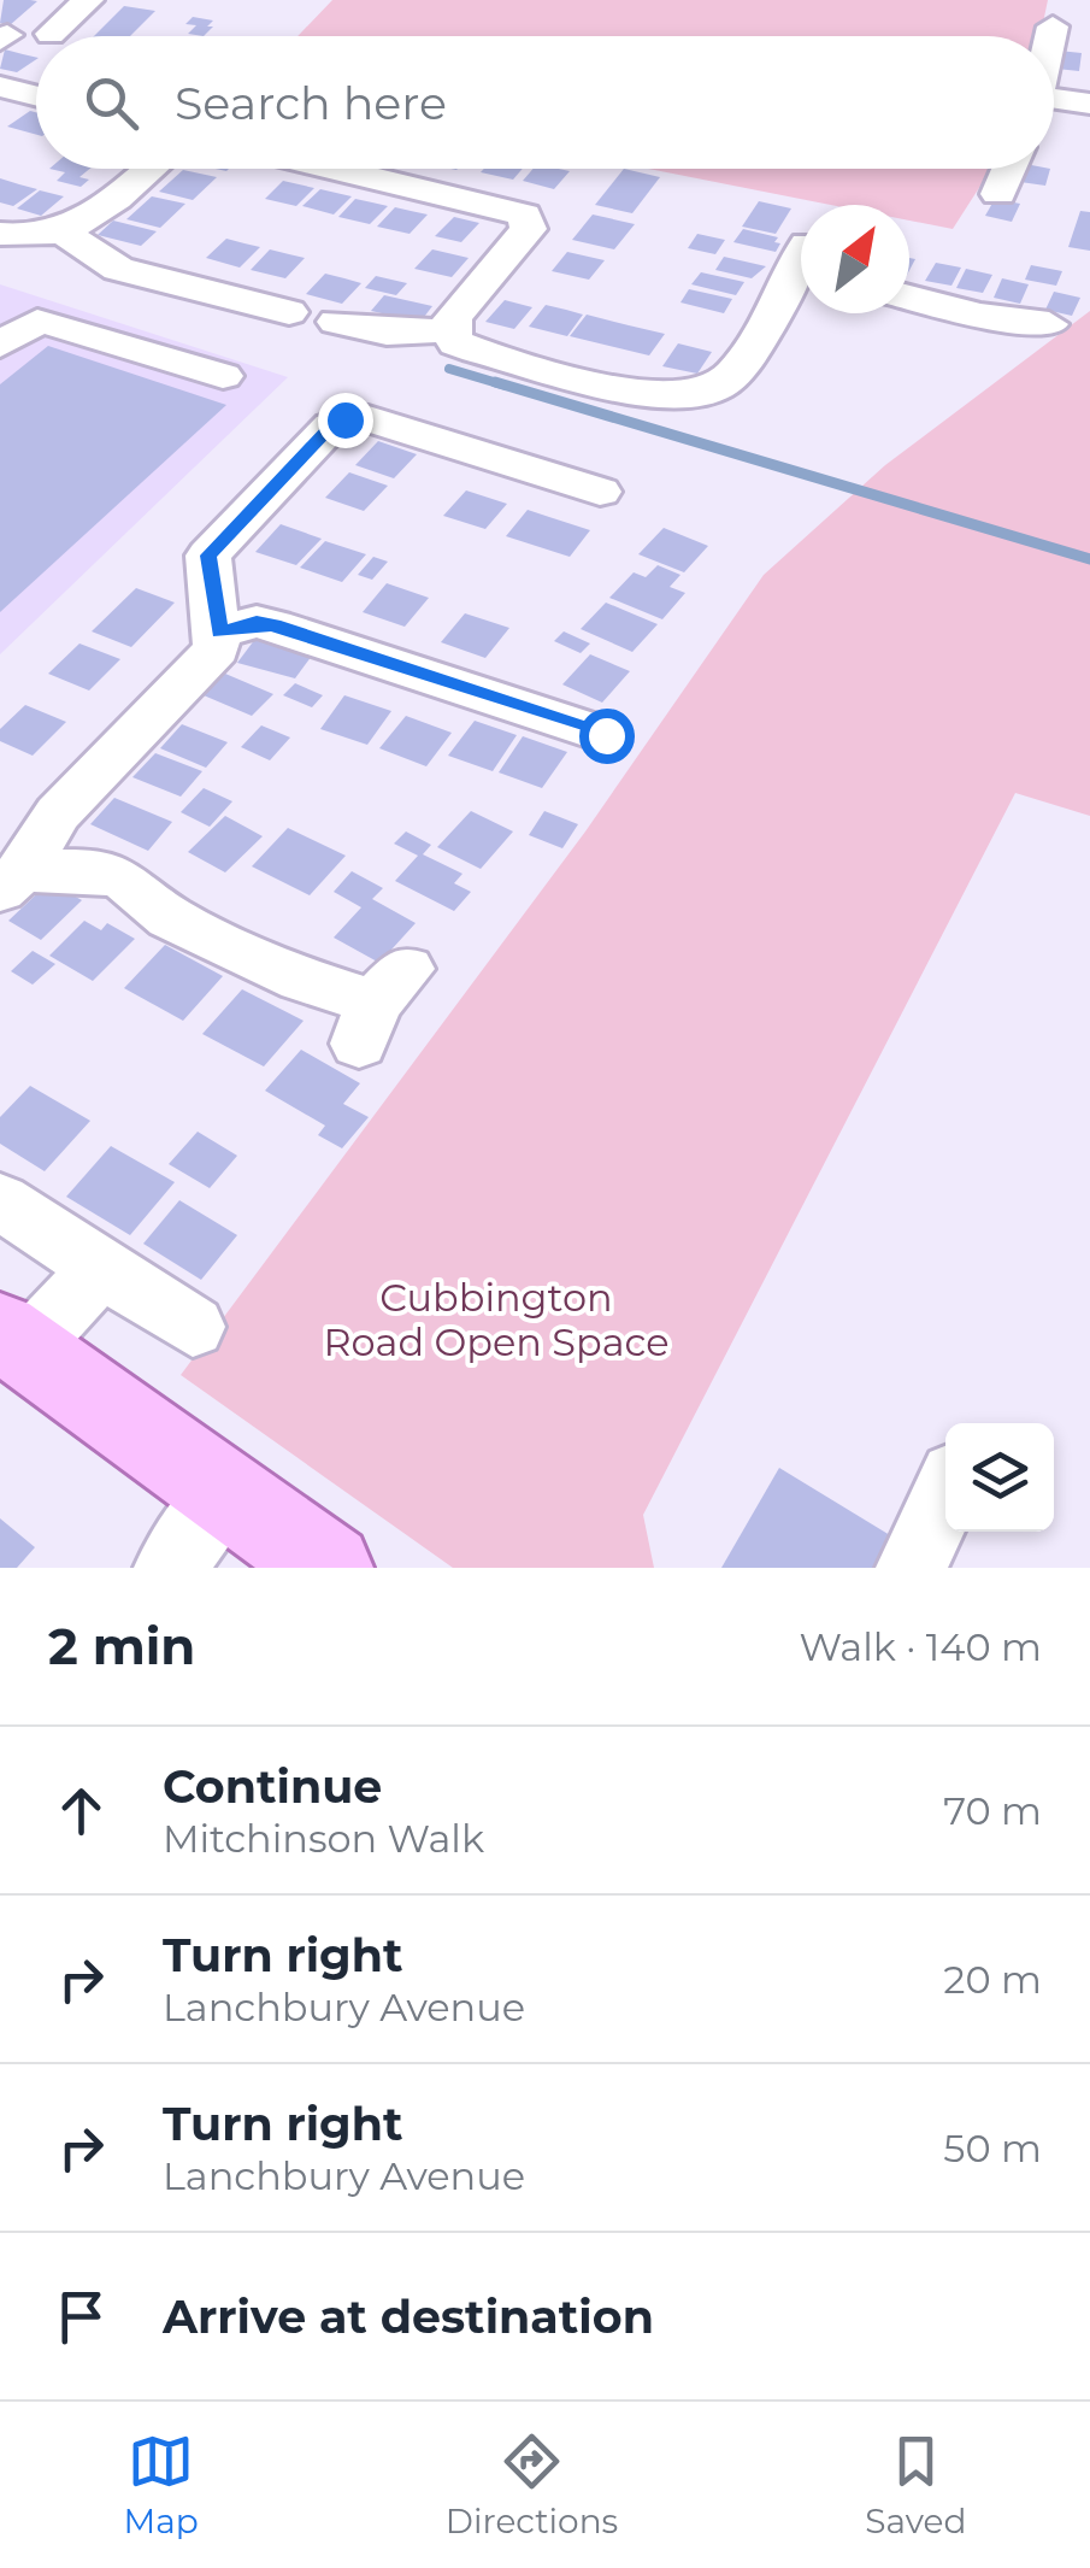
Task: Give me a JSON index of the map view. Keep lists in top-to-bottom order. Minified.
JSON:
{"parks":["Cubbington Road Open Space"],"north":"top right","page":{"search":"Search here","heading":["2 min","Walk · 140 m"],"list":[["Continue","Mitchinson Walk","70 m"],["Turn right","Lanchbury Avenue","20 m"],["Turn right","Lanchbury Avenue","50 m"],"Arrive at destination"],"nav":["Map","Directions","Saved"]}}
